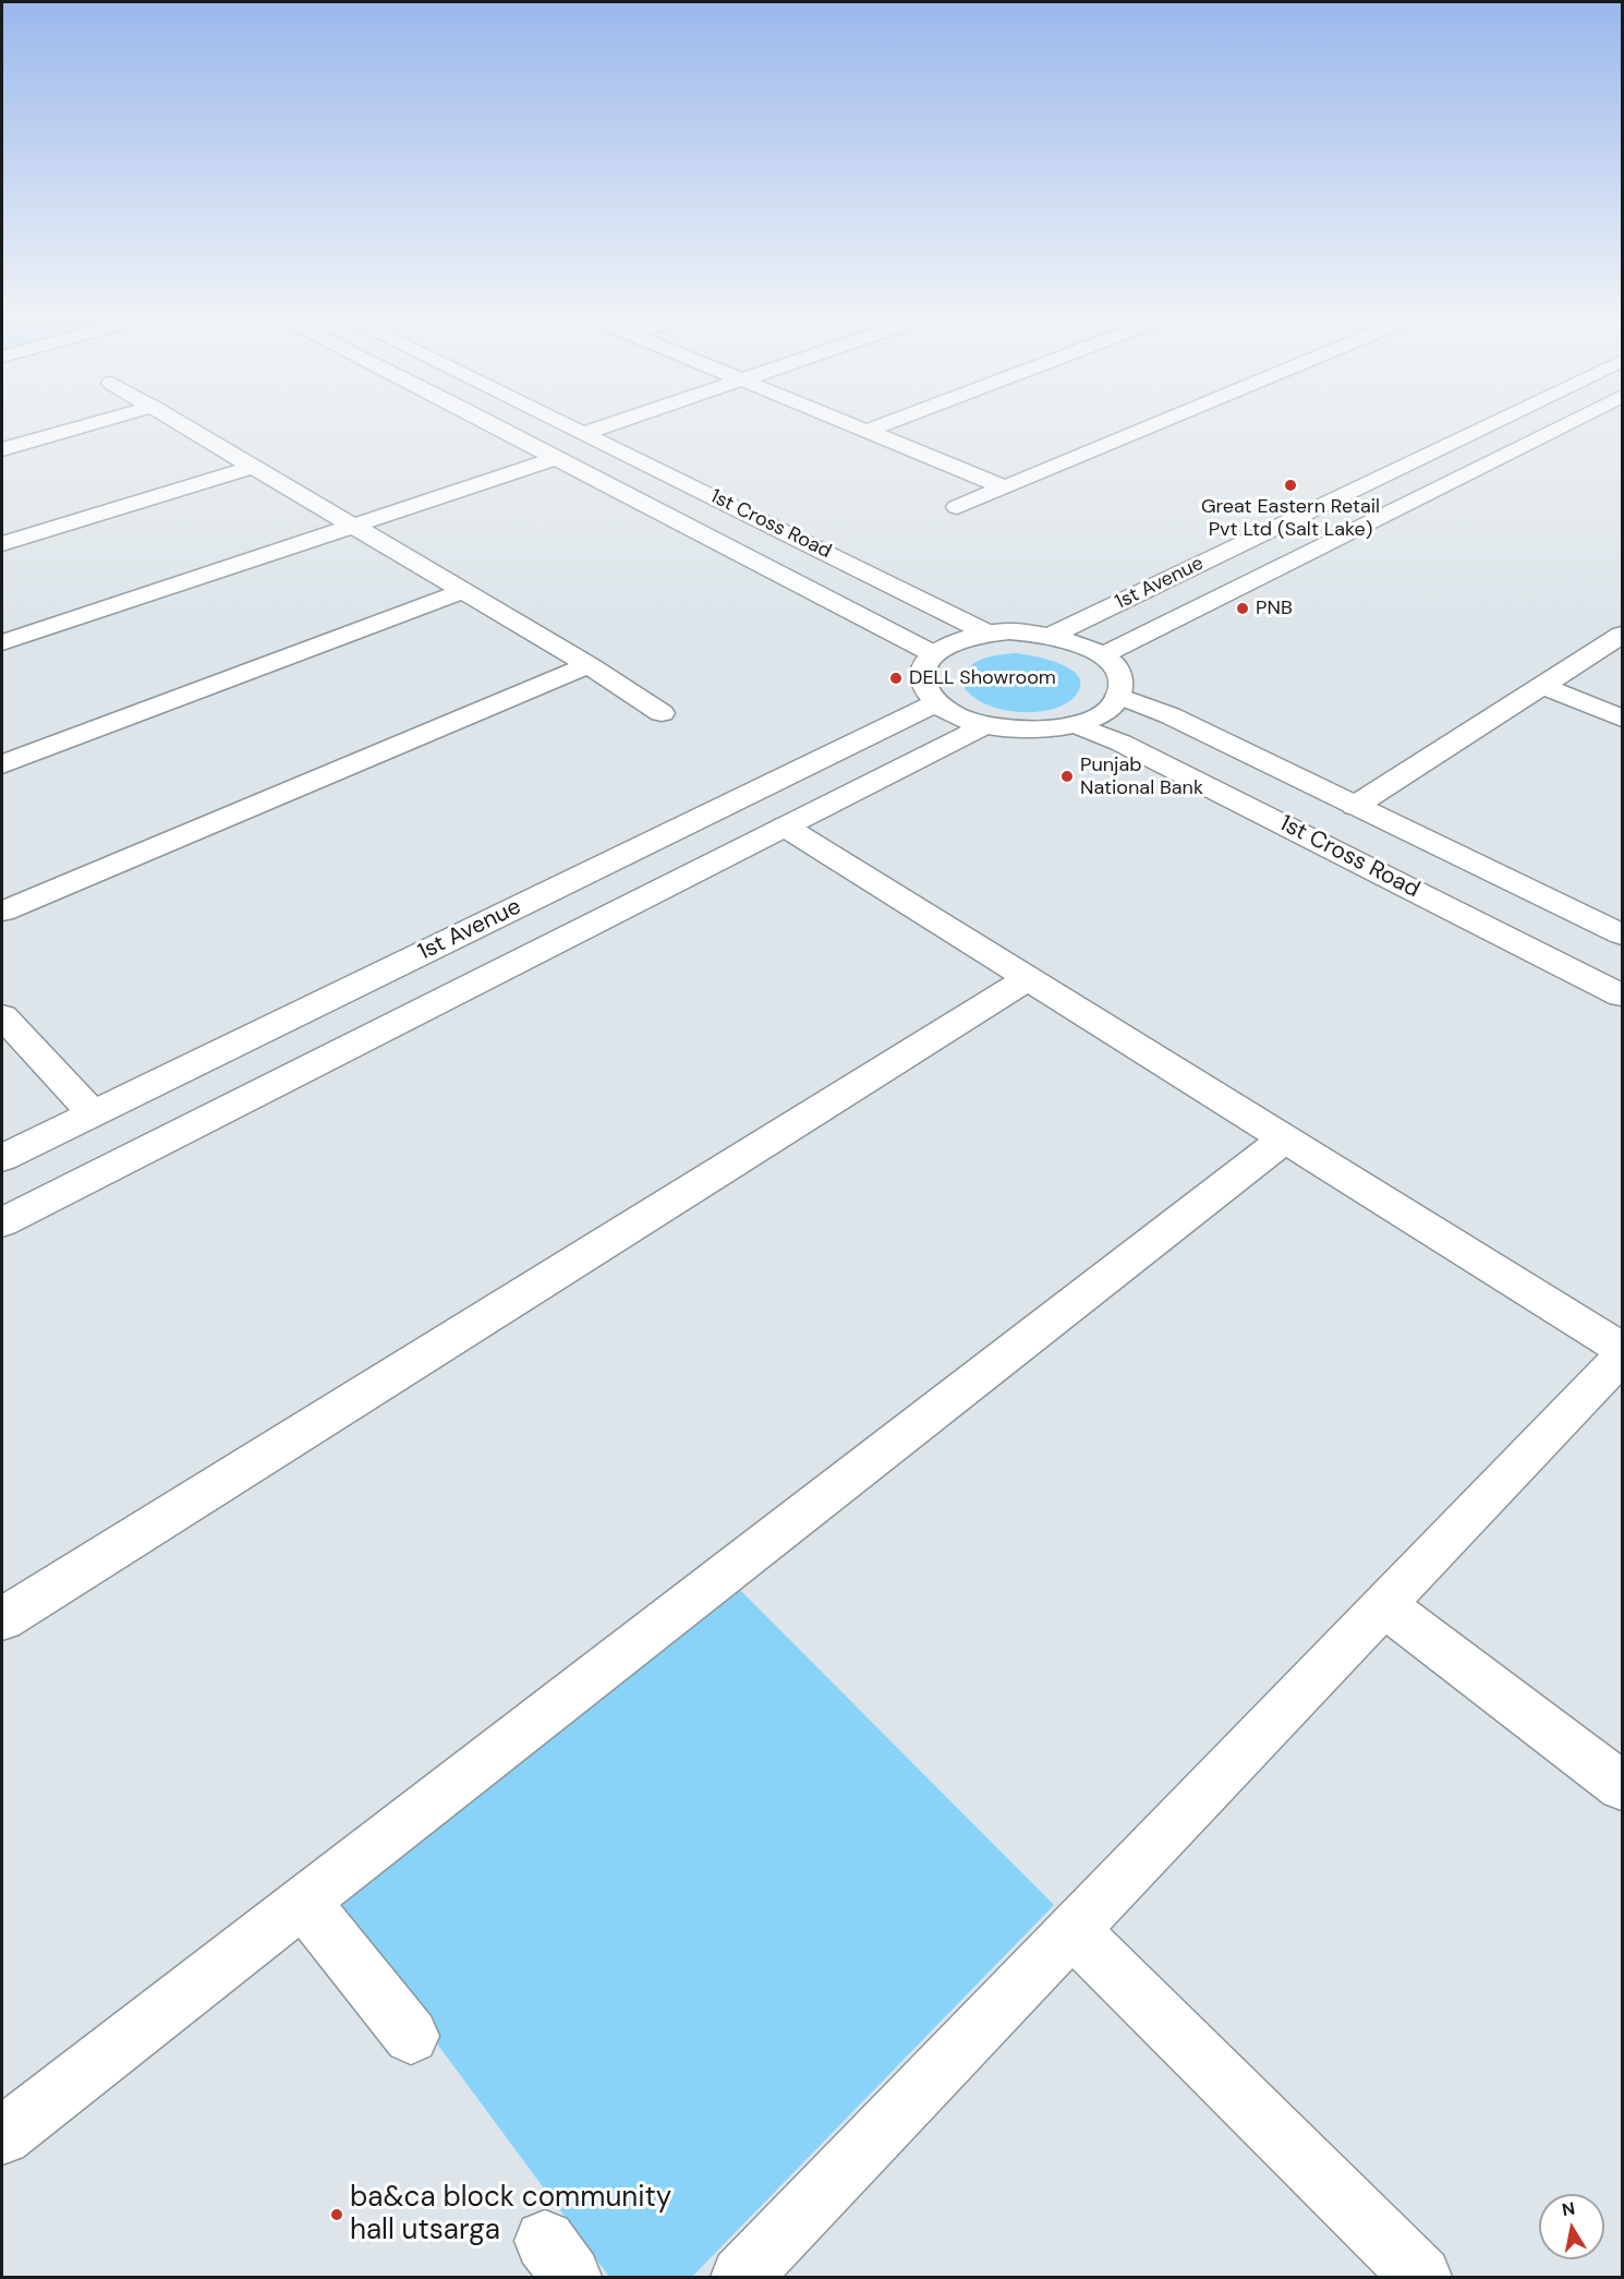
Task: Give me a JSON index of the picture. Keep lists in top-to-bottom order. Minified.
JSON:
{"streets":{"street":["1st Cross Road","1st Avenue"]},"places":["Great Eastern Retail Pvt Ltd (Salt Lake)","PNB","DELL Showroom","Punjab National Bank","ba&ca block community hall utsarga"],"north":"top"}
